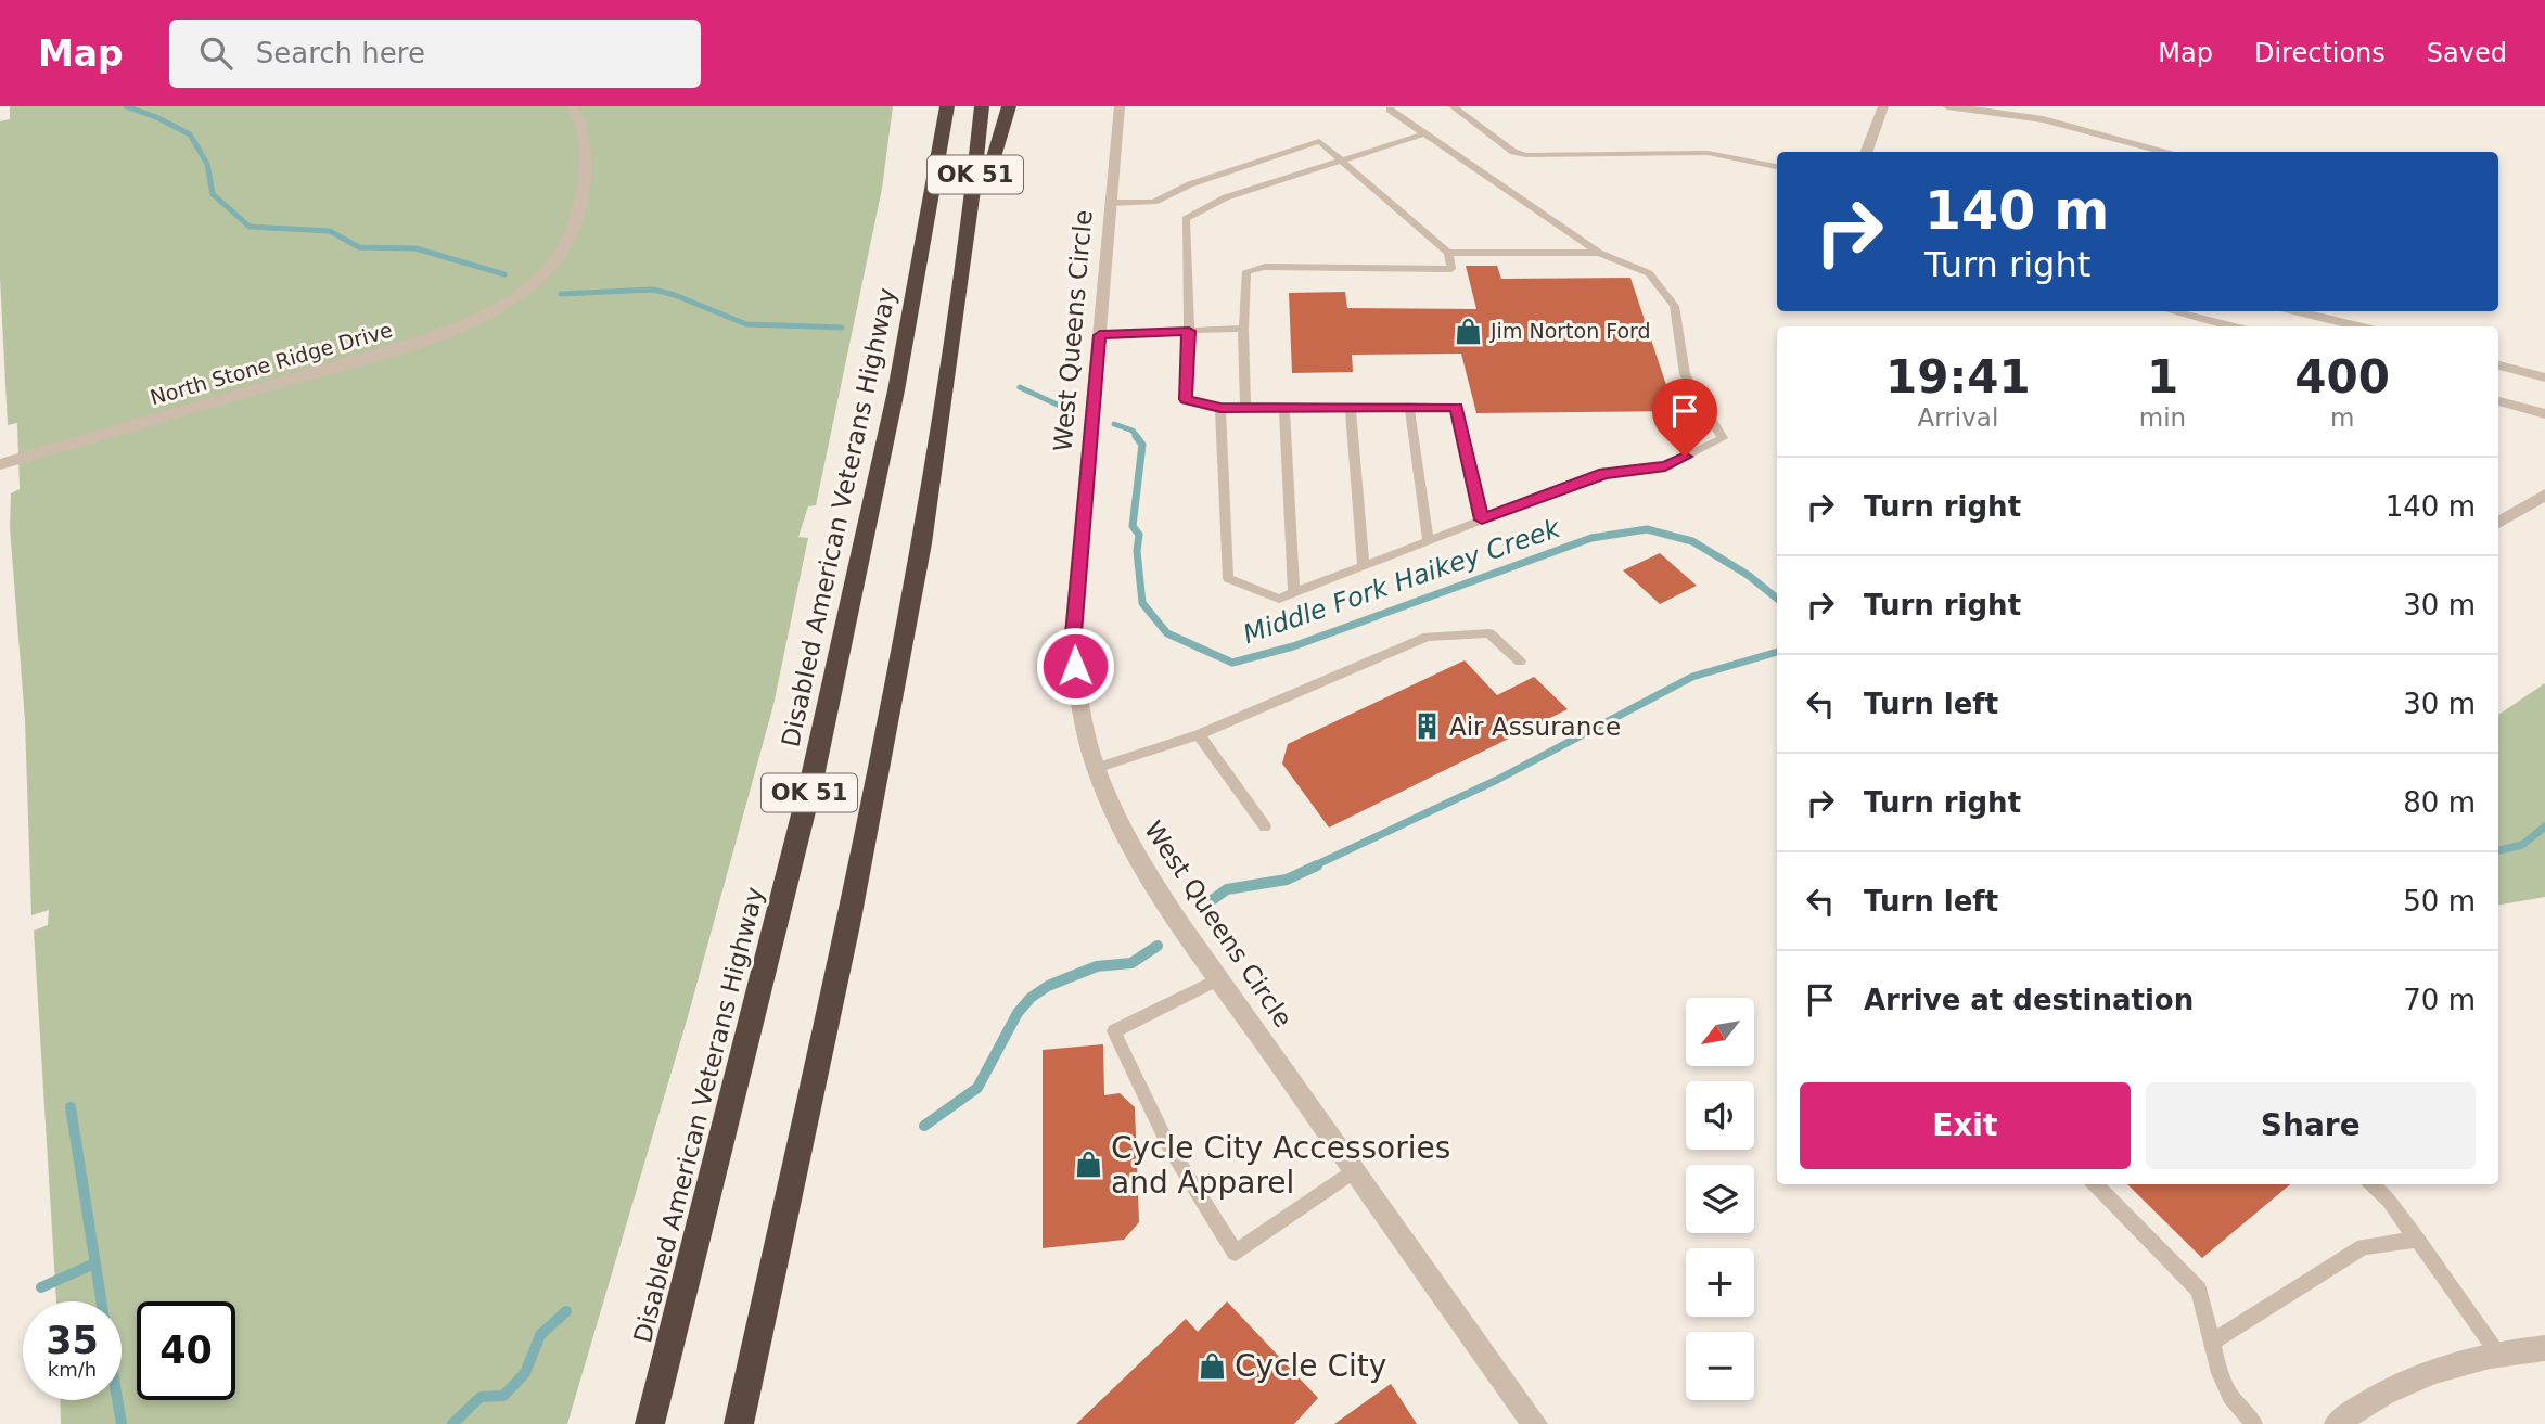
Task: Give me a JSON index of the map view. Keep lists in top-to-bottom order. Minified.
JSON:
{"streets":{"highway":["OK 51","Disabled American Veterans Highway"],"street":["West Queens Circle","North Stone Ridge Drive"]},"water":["Middle Fork Haikey Creek"],"places":{"shop":["Jim Norton Ford","Cycle City Accessories and Apparel","Cycle City"],"building":["Air Assurance"]},"north":"bottom left","page":{"header":"Map","search":"Search here","nav":["Map","Directions","Saved"],"turn":["140 m","Turn right"],"eta":["19:41","Arrival","1","min","400","m"],"list":[{"name":"Turn right","value":"140 m"},{"name":"Turn right","value":"30 m"},{"name":"Turn left","value":"30 m"},{"name":"Turn right","value":"80 m"},{"name":"Turn left","value":"50 m"},{"name":"Arrive at destination","value":"70 m"}],"map_buttons":["+","−"],"buttons":["Exit","Share"],"speed":"35 km/h","limit":"40"}}
